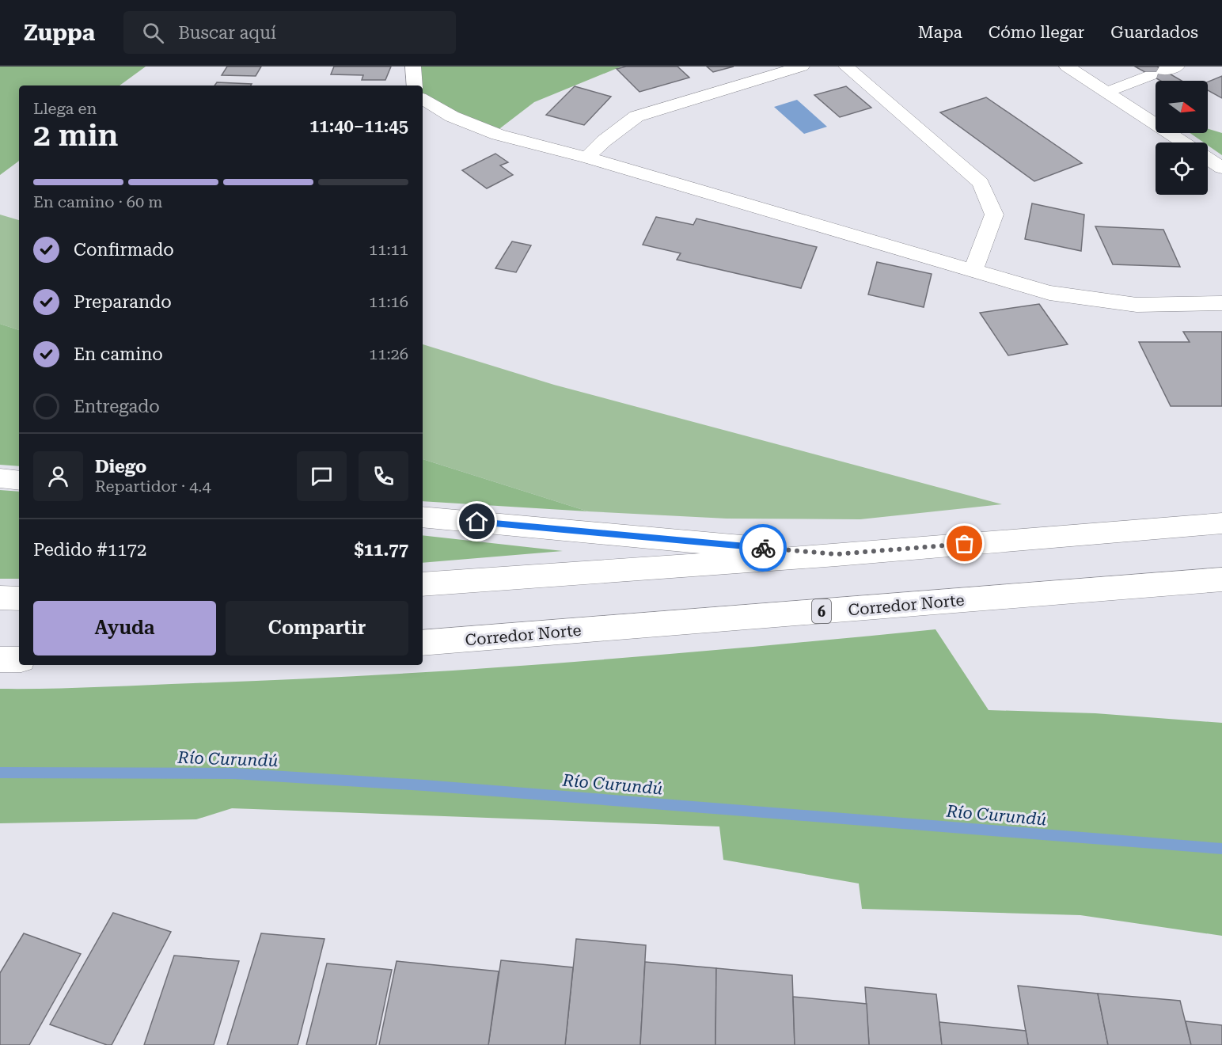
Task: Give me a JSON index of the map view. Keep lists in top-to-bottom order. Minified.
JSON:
{"streets":{"main road":["Corredor Norte","6"]},"water":["Río Curundú"],"north":"right","page":{"header":"Zuppa","search":"Buscar aquí","nav":["Mapa","Cómo llegar","Guardados"],"heading":["2 min","Llega en","11:40–11:45"],"panel":["Diego","Repartidor · 4.4","Pedido #1172","$11.77"],"bar":"En camino · 60 m","list":[["Confirmado","11:11"],["Preparando","11:16"],["En camino","11:26"],"Entregado"],"buttons":["Ayuda","Compartir"]}}
